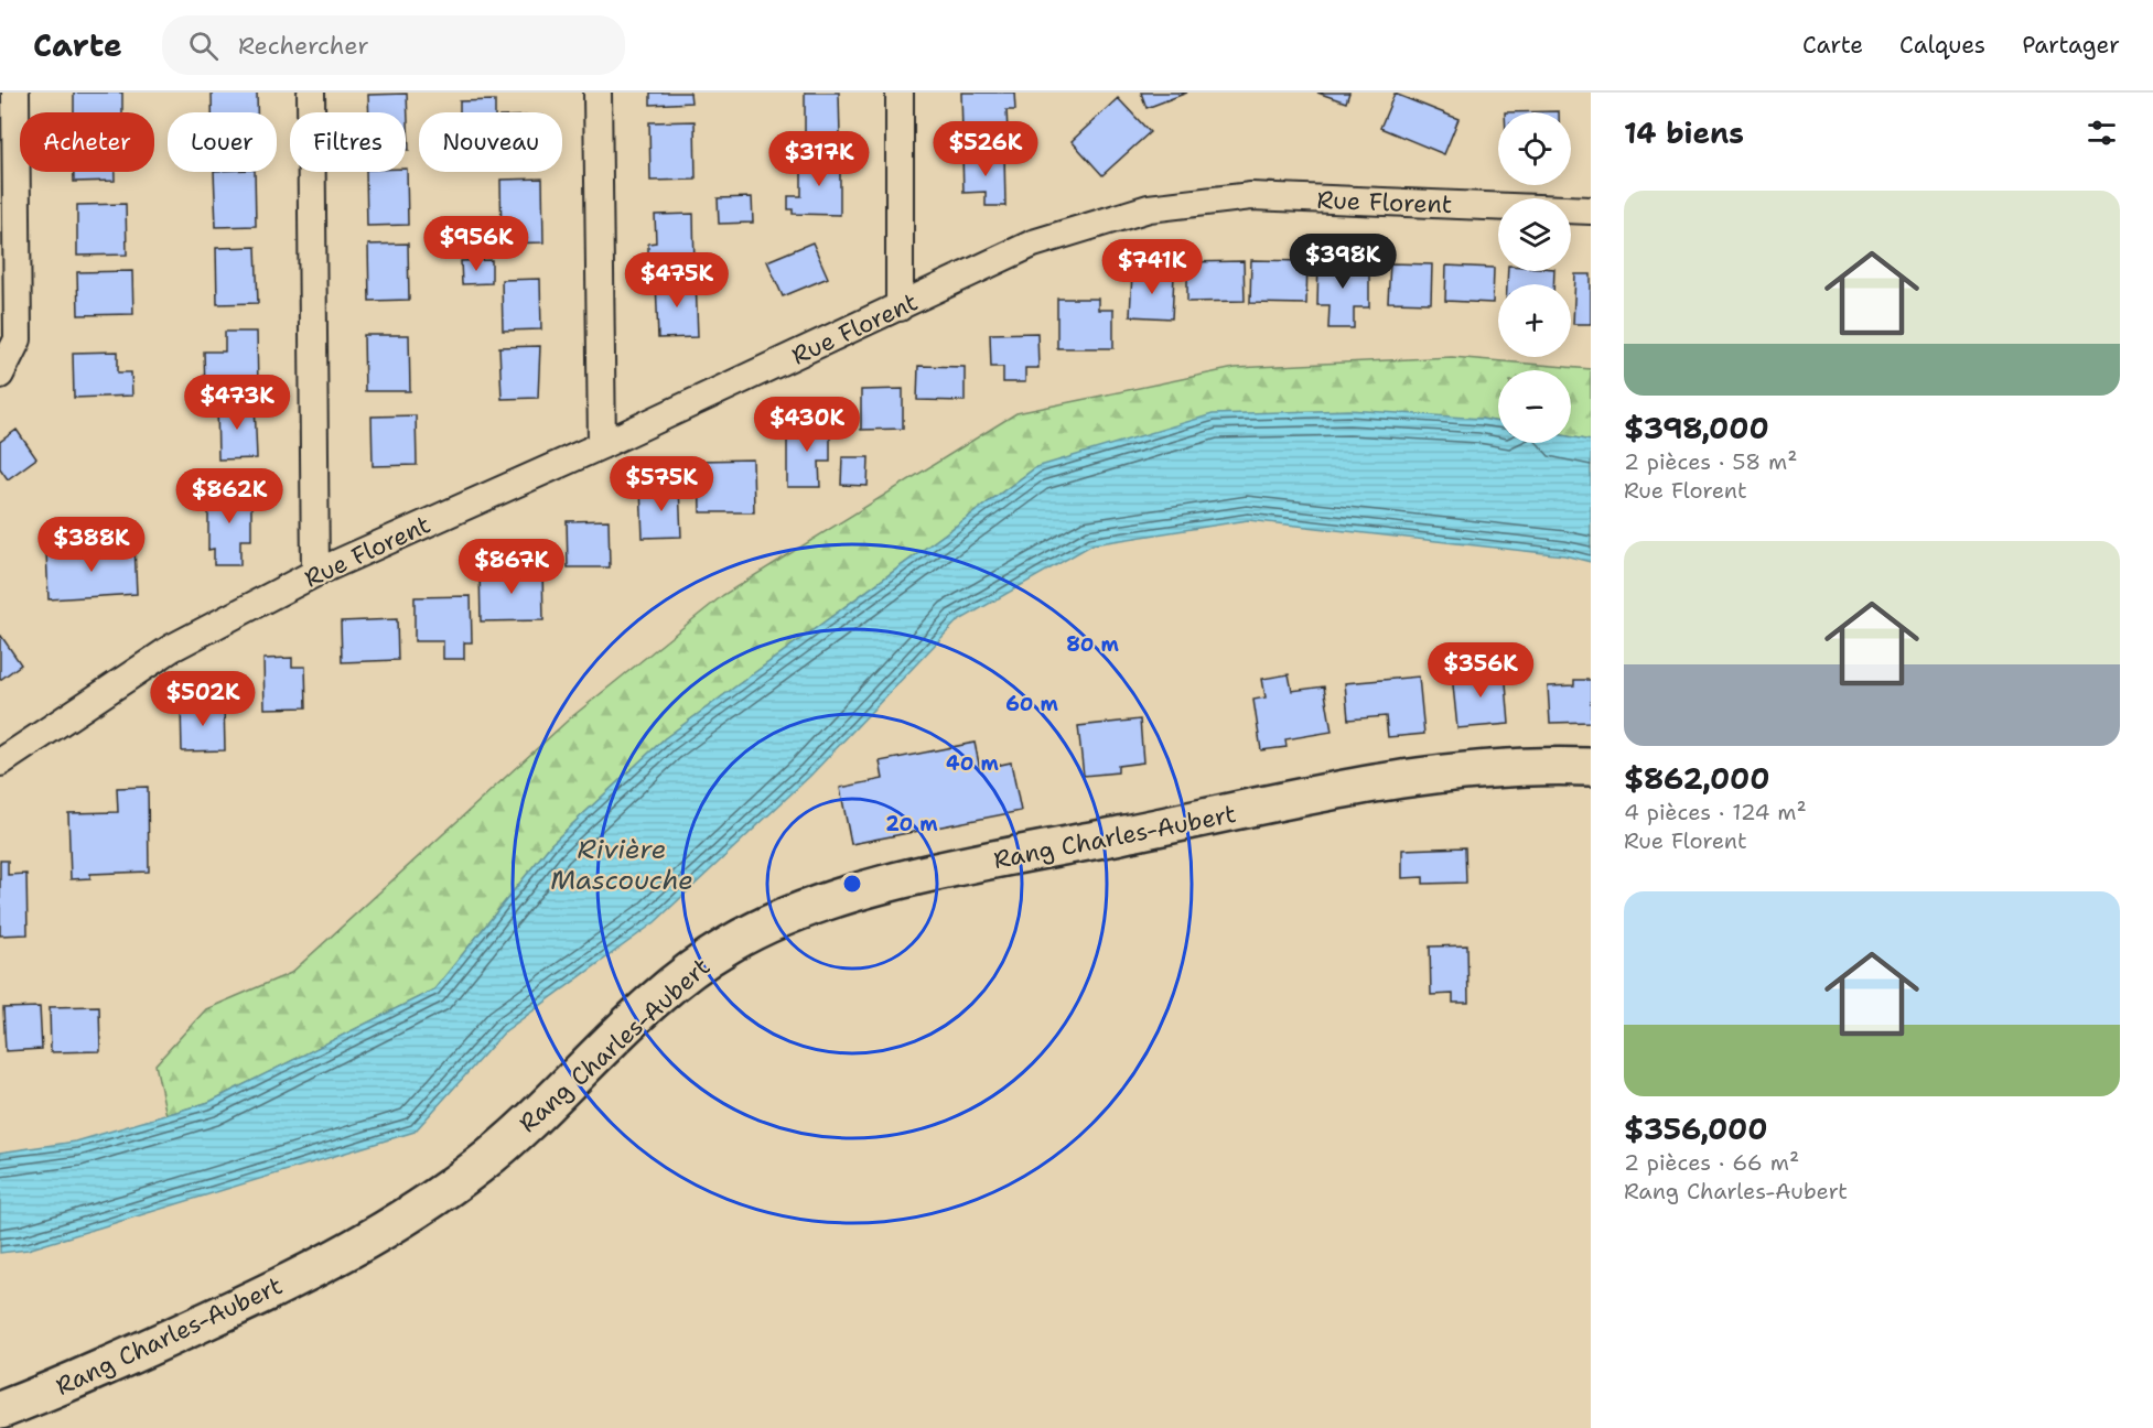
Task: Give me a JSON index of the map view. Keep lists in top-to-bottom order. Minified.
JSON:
{"streets":{"street":["Rue Florent","Rang Charles-Aubert"]},"water":["Rivière Mascouche"],"page":{"header":"Carte","search":"Rechercher","nav":["Carte","Calques","Partager"],"heading":"14 biens","map_buttons":["+","−"],"chip":["Acheter","Louer","Filtres","Nouveau"],"price":["$526K","$317K","$956K","$398K","$741K","$475K","$473K","$430K","$575K","$862K","$388K","$867K","$356K","$502K"],"list":[{"name":"$398,000","note":"2 pièces · 58 m² · Rue Florent"},{"name":"$862,000","note":"4 pièces · 124 m² · Rue Florent"},{"name":"$356,000","note":"2 pièces · 66 m² · Rang Charles-Aubert"}]},"rings":["80 m","60 m","40 m","20 m"]}
